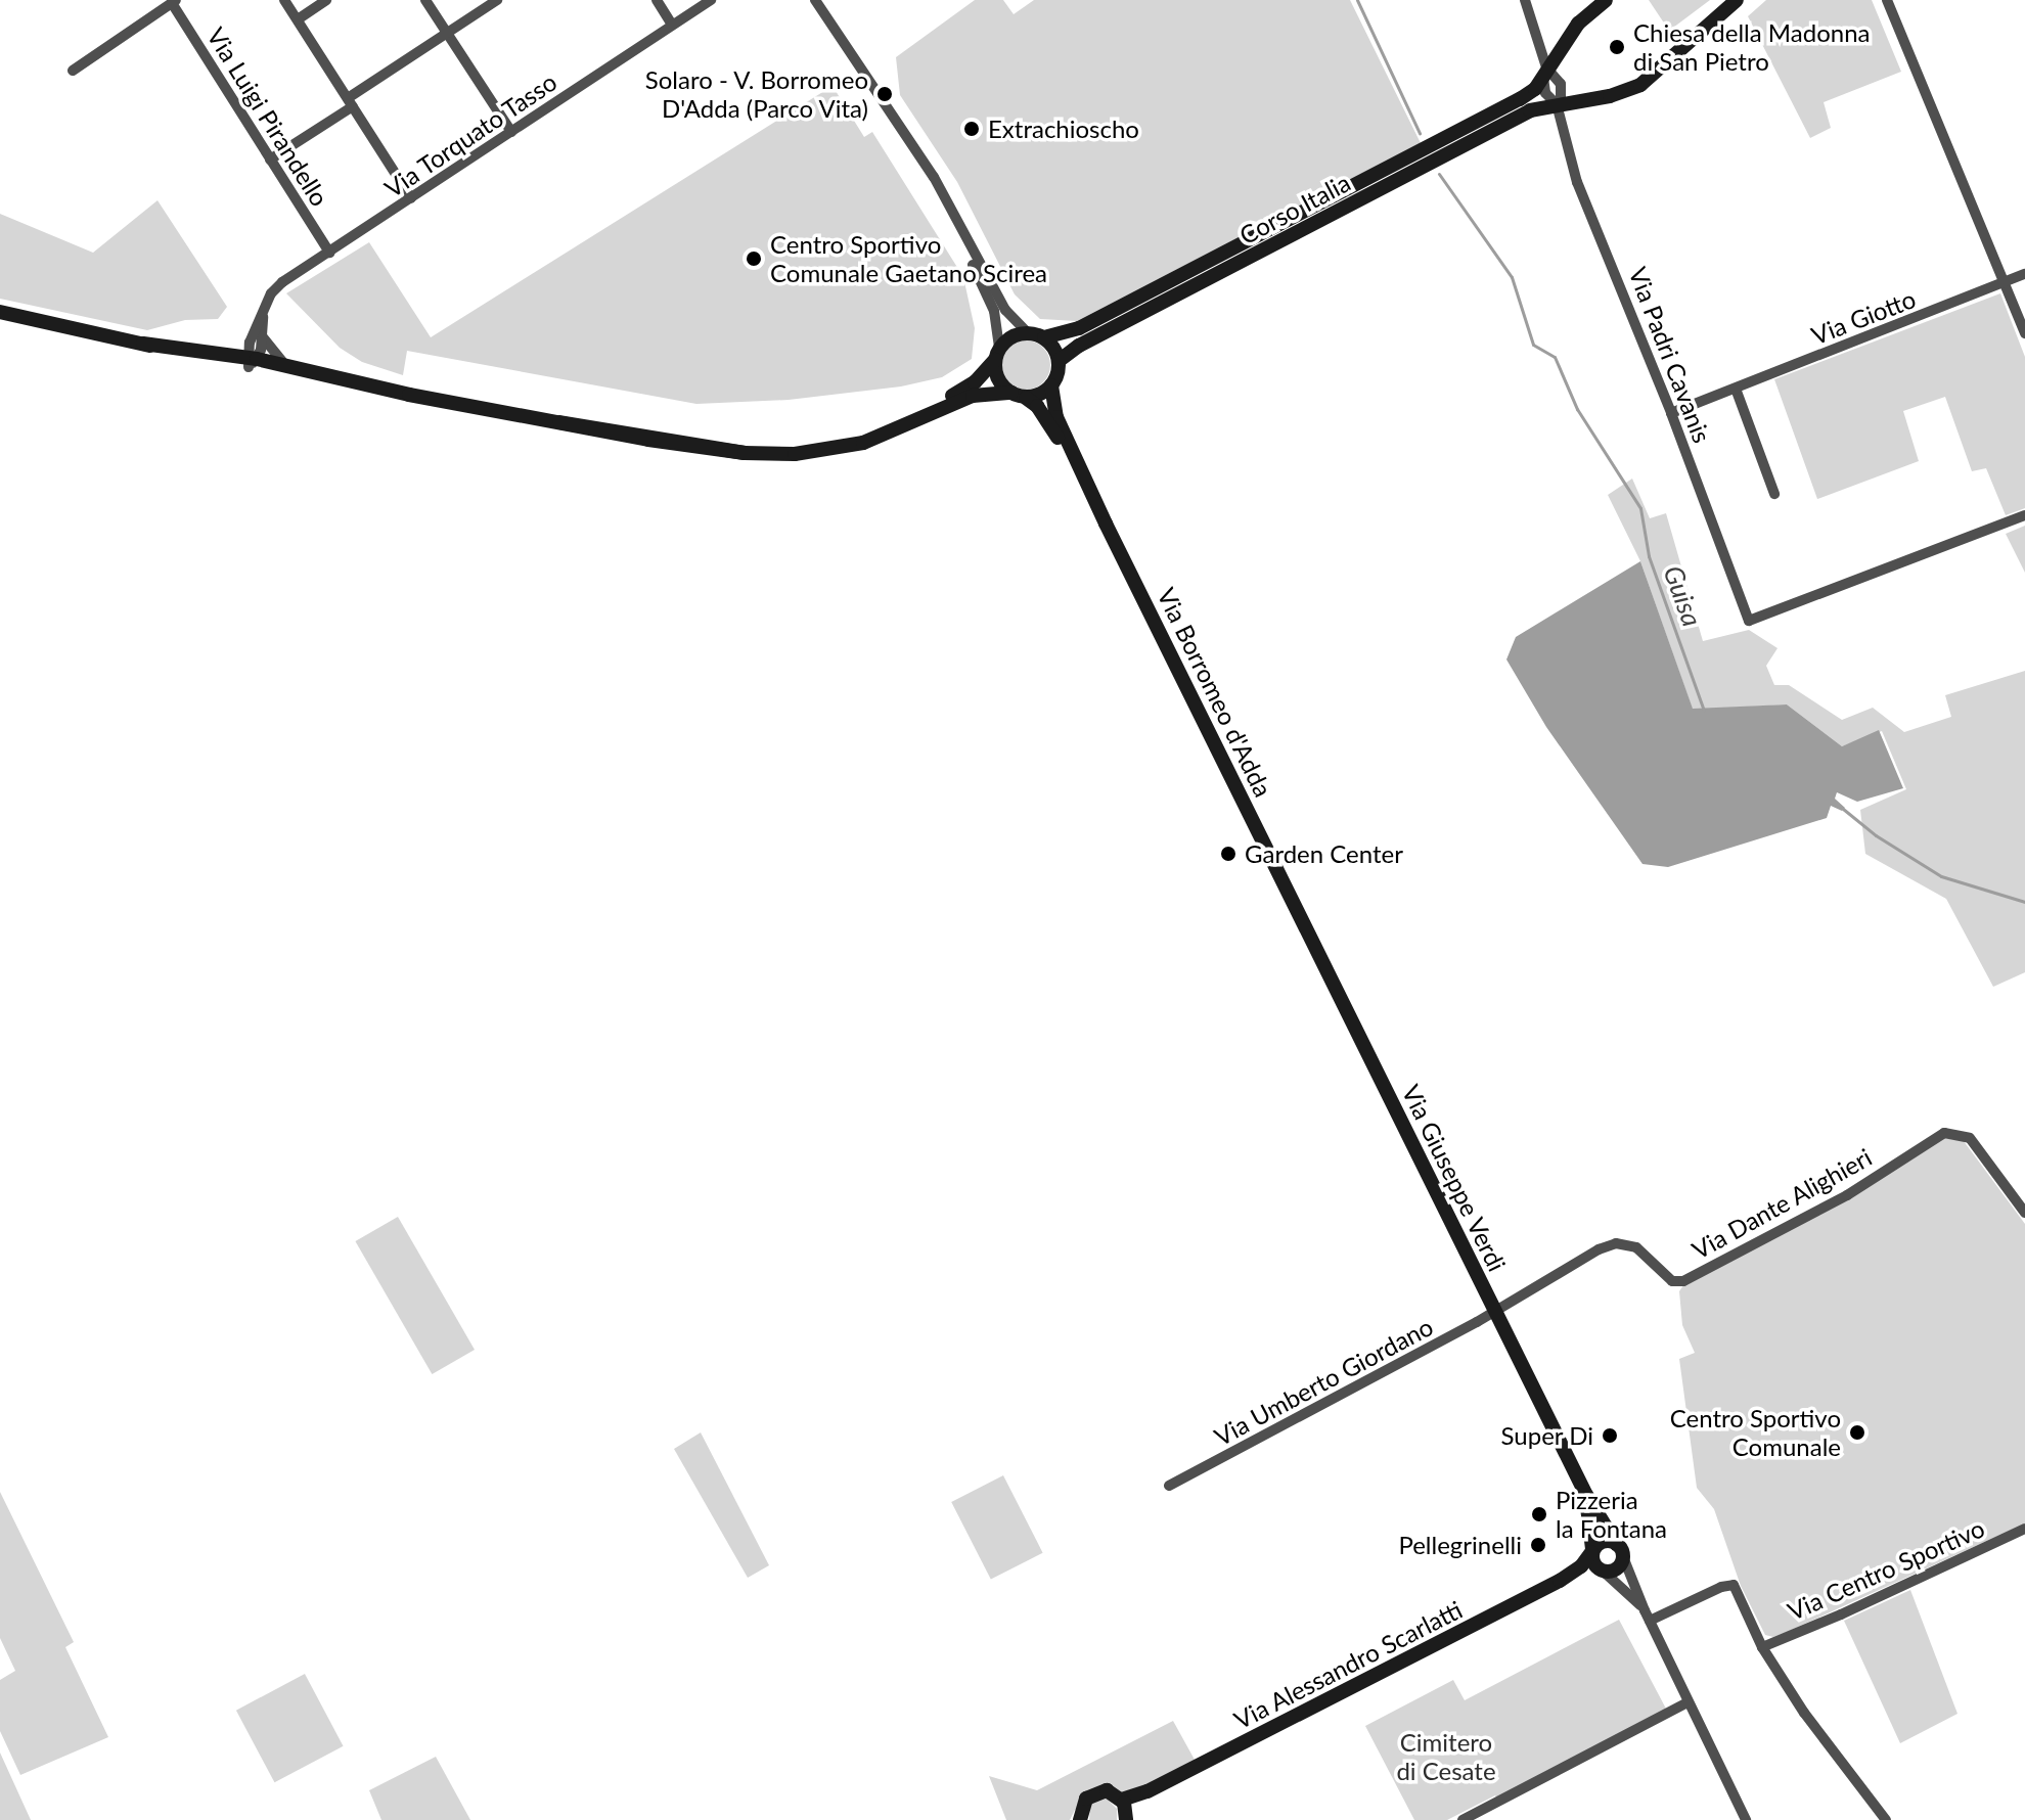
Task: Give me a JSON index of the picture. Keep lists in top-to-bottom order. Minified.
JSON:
{"streets":{"street":["Via Luigi Pirandello","Via Torquato Tasso","Corso Italia","Via Giotto","Via Padri Cavanis","Via Borromeo d'Adda","Via Giuseppe Verdi","Via Dante Alighieri","Via Umberto Giordano","Via Centro Sportivo","Via Alessandro Scarlatti"]},"crossings":[["Via Luigi Pirandello","Via Torquato Tasso"],["Corso Italia","Via Padri Cavanis"],["Corso Italia","Via Borromeo d'Adda"],["Via Giotto","Via Padri Cavanis"],["Via Borromeo d'Adda","Via Giuseppe Verdi"],["Via Giuseppe Verdi","Via Dante Alighieri"],["Via Giuseppe Verdi","Via Umberto Giordano"],["Via Giuseppe Verdi","Via Alessandro Scarlatti"],["Via Dante Alighieri","Via Umberto Giordano"]],"water":["Guisa"],"parks":["Cimitero di Cesate"],"places":["Chiesa della Madonna di San Pietro","Solaro - V. Borromeo D'Adda (Parco Vita)","Extrachioscho","Centro Sportivo Comunale Gaetano Scirea","Garden Center","Centro Sportivo Comunale","Super Di","Pizzeria la Fontana","Pellegrinelli"]}
